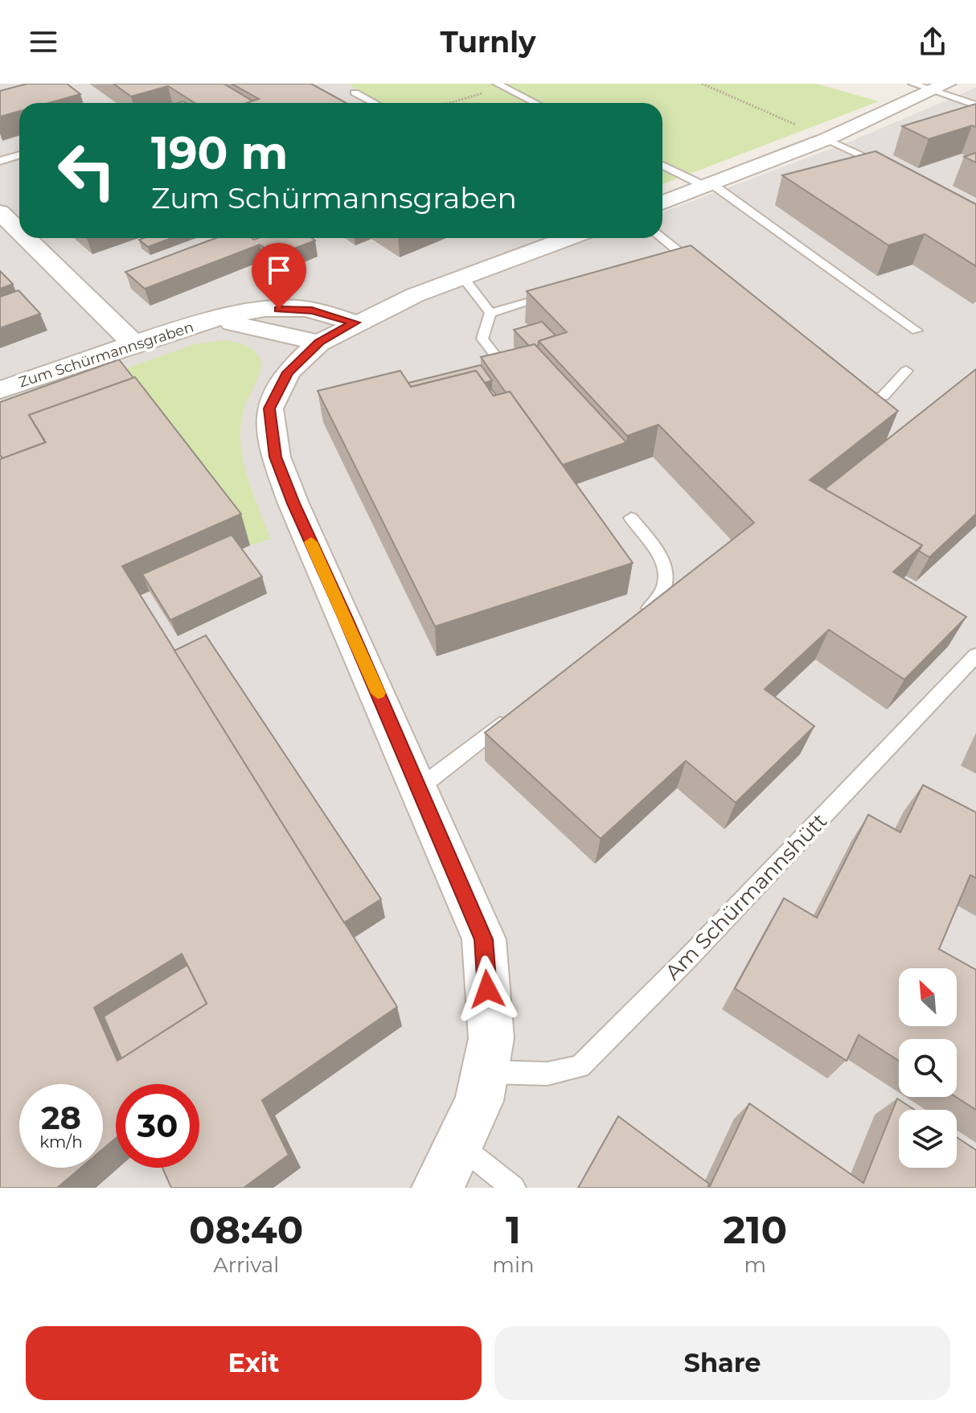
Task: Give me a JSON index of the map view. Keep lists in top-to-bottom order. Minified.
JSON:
{"streets":{"street":["Zum Schürmannsgraben"],"lane":["Am Schürmannshütt"]},"north":"top left","page":{"header":"Turnly","turn":["190 m","Zum Schürmannsgraben"],"speed":"28 km/h","limit":"30","eta":["08:40","Arrival","1","min","210","m"],"buttons":["Exit","Share"]}}
